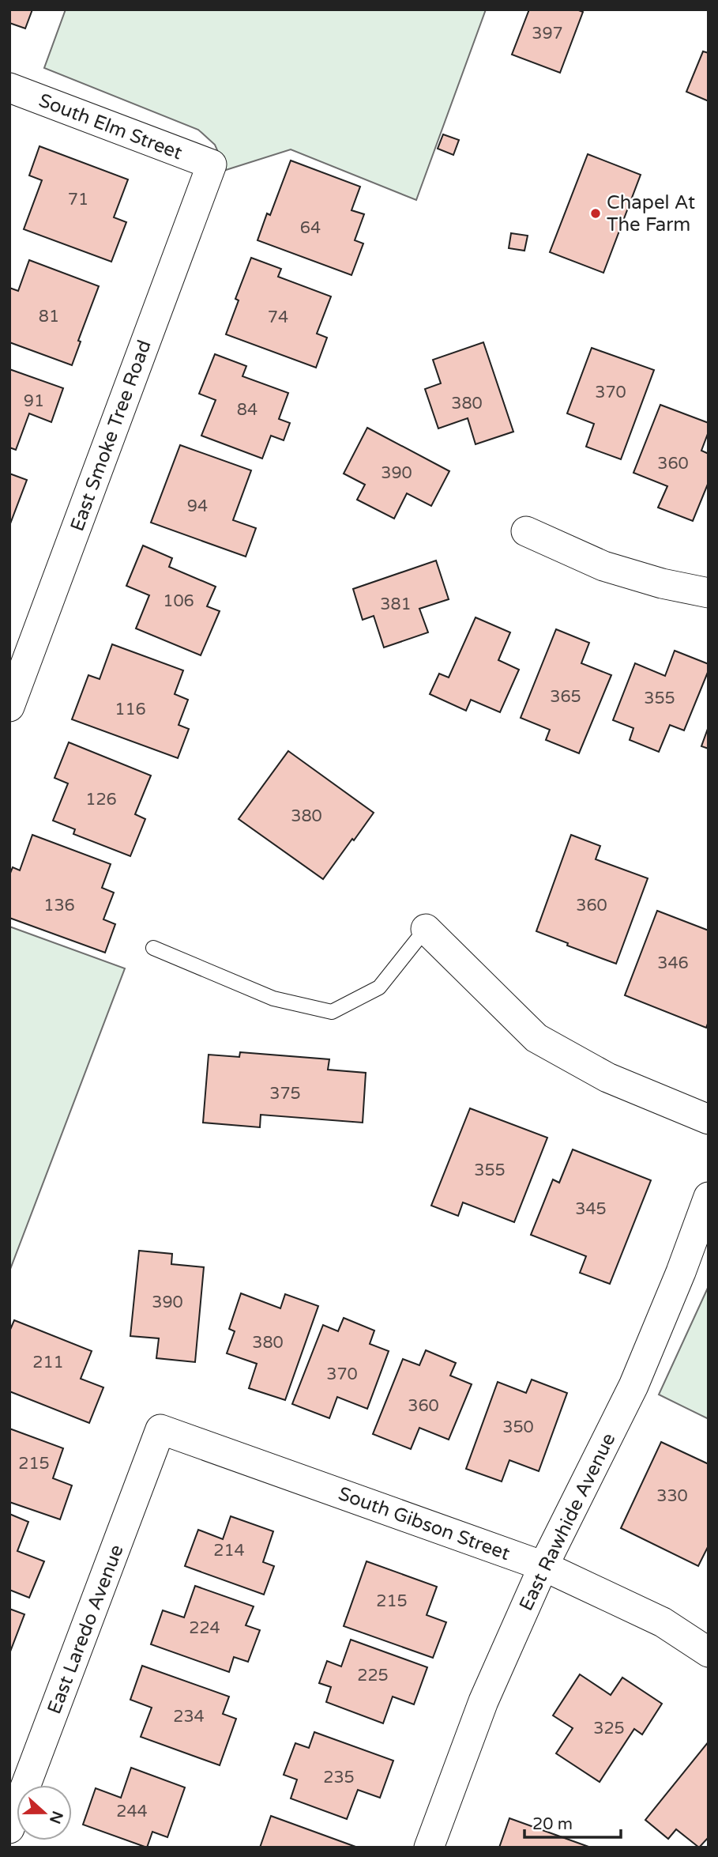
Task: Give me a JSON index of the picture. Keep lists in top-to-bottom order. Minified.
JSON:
{"streets":{"street":["South Elm Street","East Smoke Tree Road","East Rawhide Avenue","South Gibson Street","East Laredo Avenue"]},"crossings":[["South Elm Street","East Smoke Tree Road"],["East Rawhide Avenue","South Gibson Street"],["South Gibson Street","East Laredo Avenue"]],"places":["Chapel At The Farm"],"house_numbers":["397","71","64","81","74","370","91","380","84","360","390","94","106","381","365","355","116","126","380","136","360","346","375","355","345","390","380","211","370","360","350","215","330","214","215","224","225","234","325","235","244"],"scale_bar":"20 m","north":"right"}
